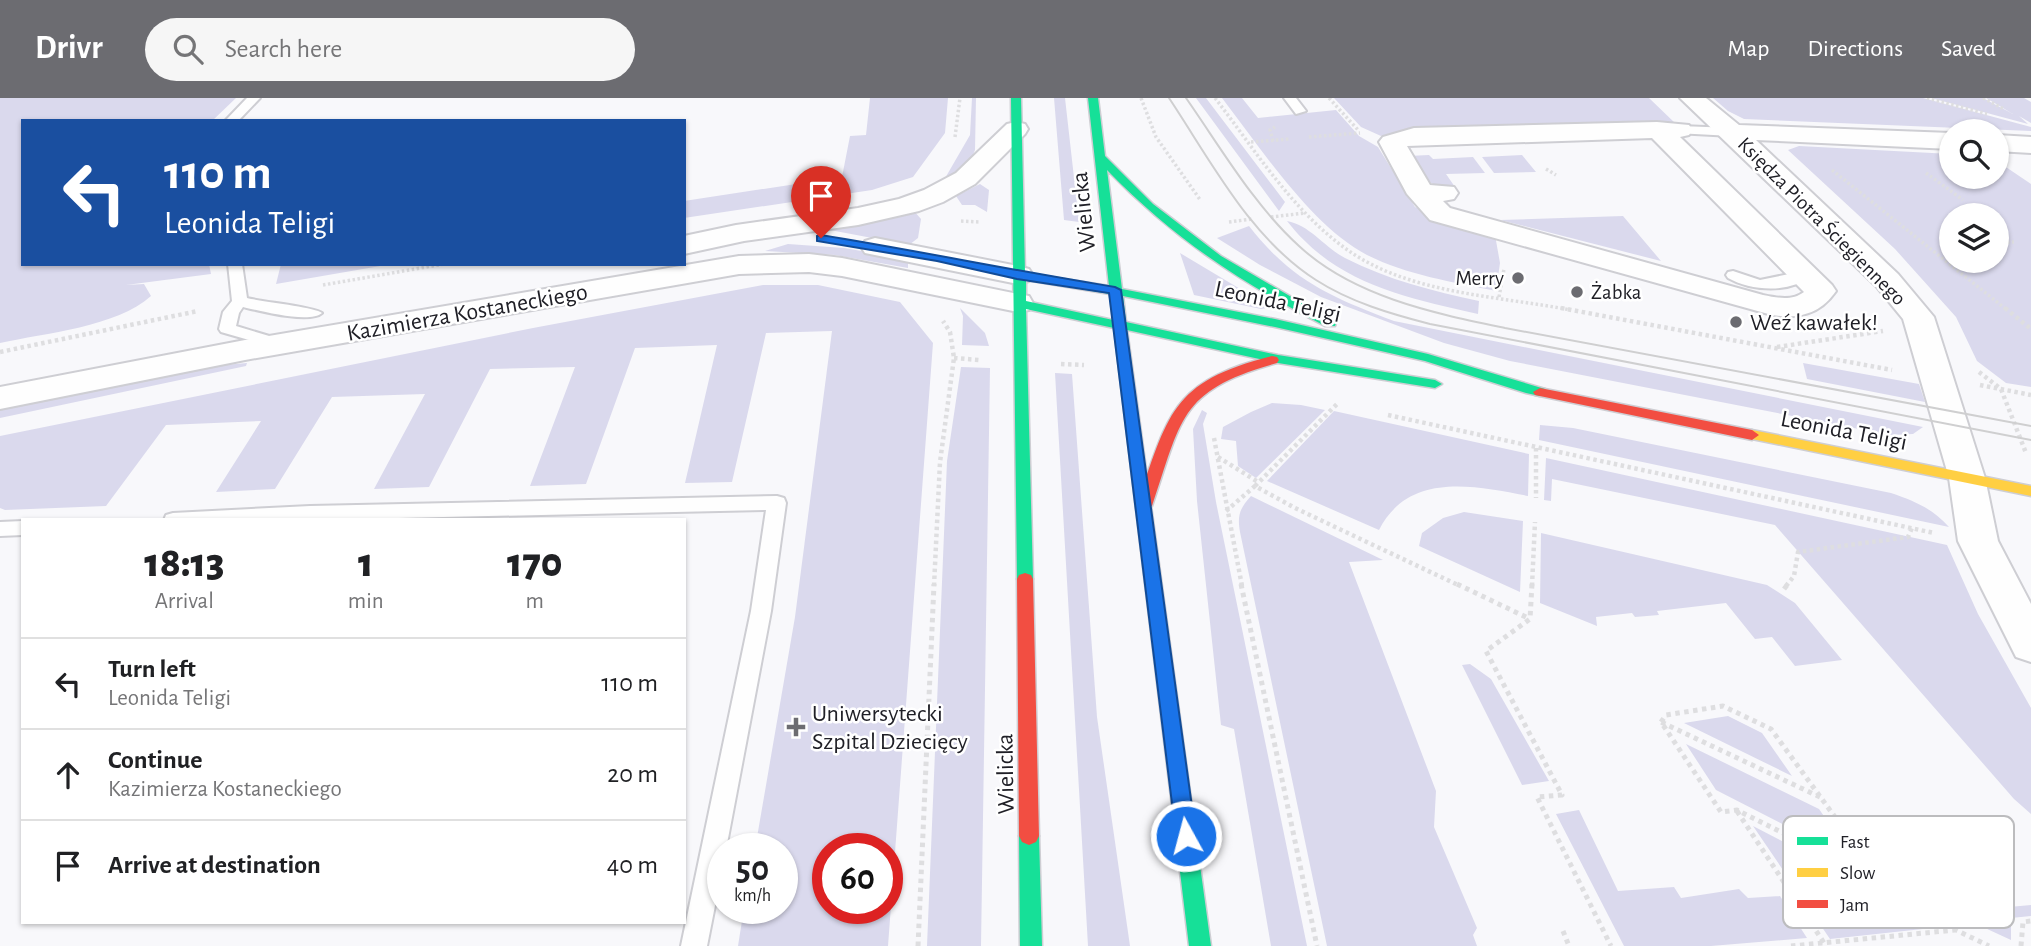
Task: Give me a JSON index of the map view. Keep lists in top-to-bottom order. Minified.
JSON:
{"streets":{"main road":["Wielicka","Leonida Teligi"],"street":["Księdza Piotra Ściegiennego","Kazimierza Kostaneckiego"]},"crossings":[["Wielicka","Leonida Teligi"],["Wielicka","Kazimierza Kostaneckiego"],["Księdza Piotra Ściegiennego","Leonida Teligi"],["Leonida Teligi","Kazimierza Kostaneckiego"]],"places":{"other":["Merry","Żabka","Weź kawałek!"],"health":["Uniwersytecki Szpital Dziecięcy"]},"legend":["Fast","Slow","Jam"],"page":{"header":"Drivr","search":"Search here","nav":["Map","Directions","Saved"],"turn":["110 m","Leonida Teligi"],"eta":["18:13","Arrival","1","min","170","m"],"list":[{"name":"Turn left","note":"Leonida Teligi","value":"110 m"},{"name":"Continue","note":"Kazimierza Kostaneckiego","value":"20 m"},{"name":"Arrive at destination","value":"40 m"}],"speed":"50 km/h","limit":"60"}}
